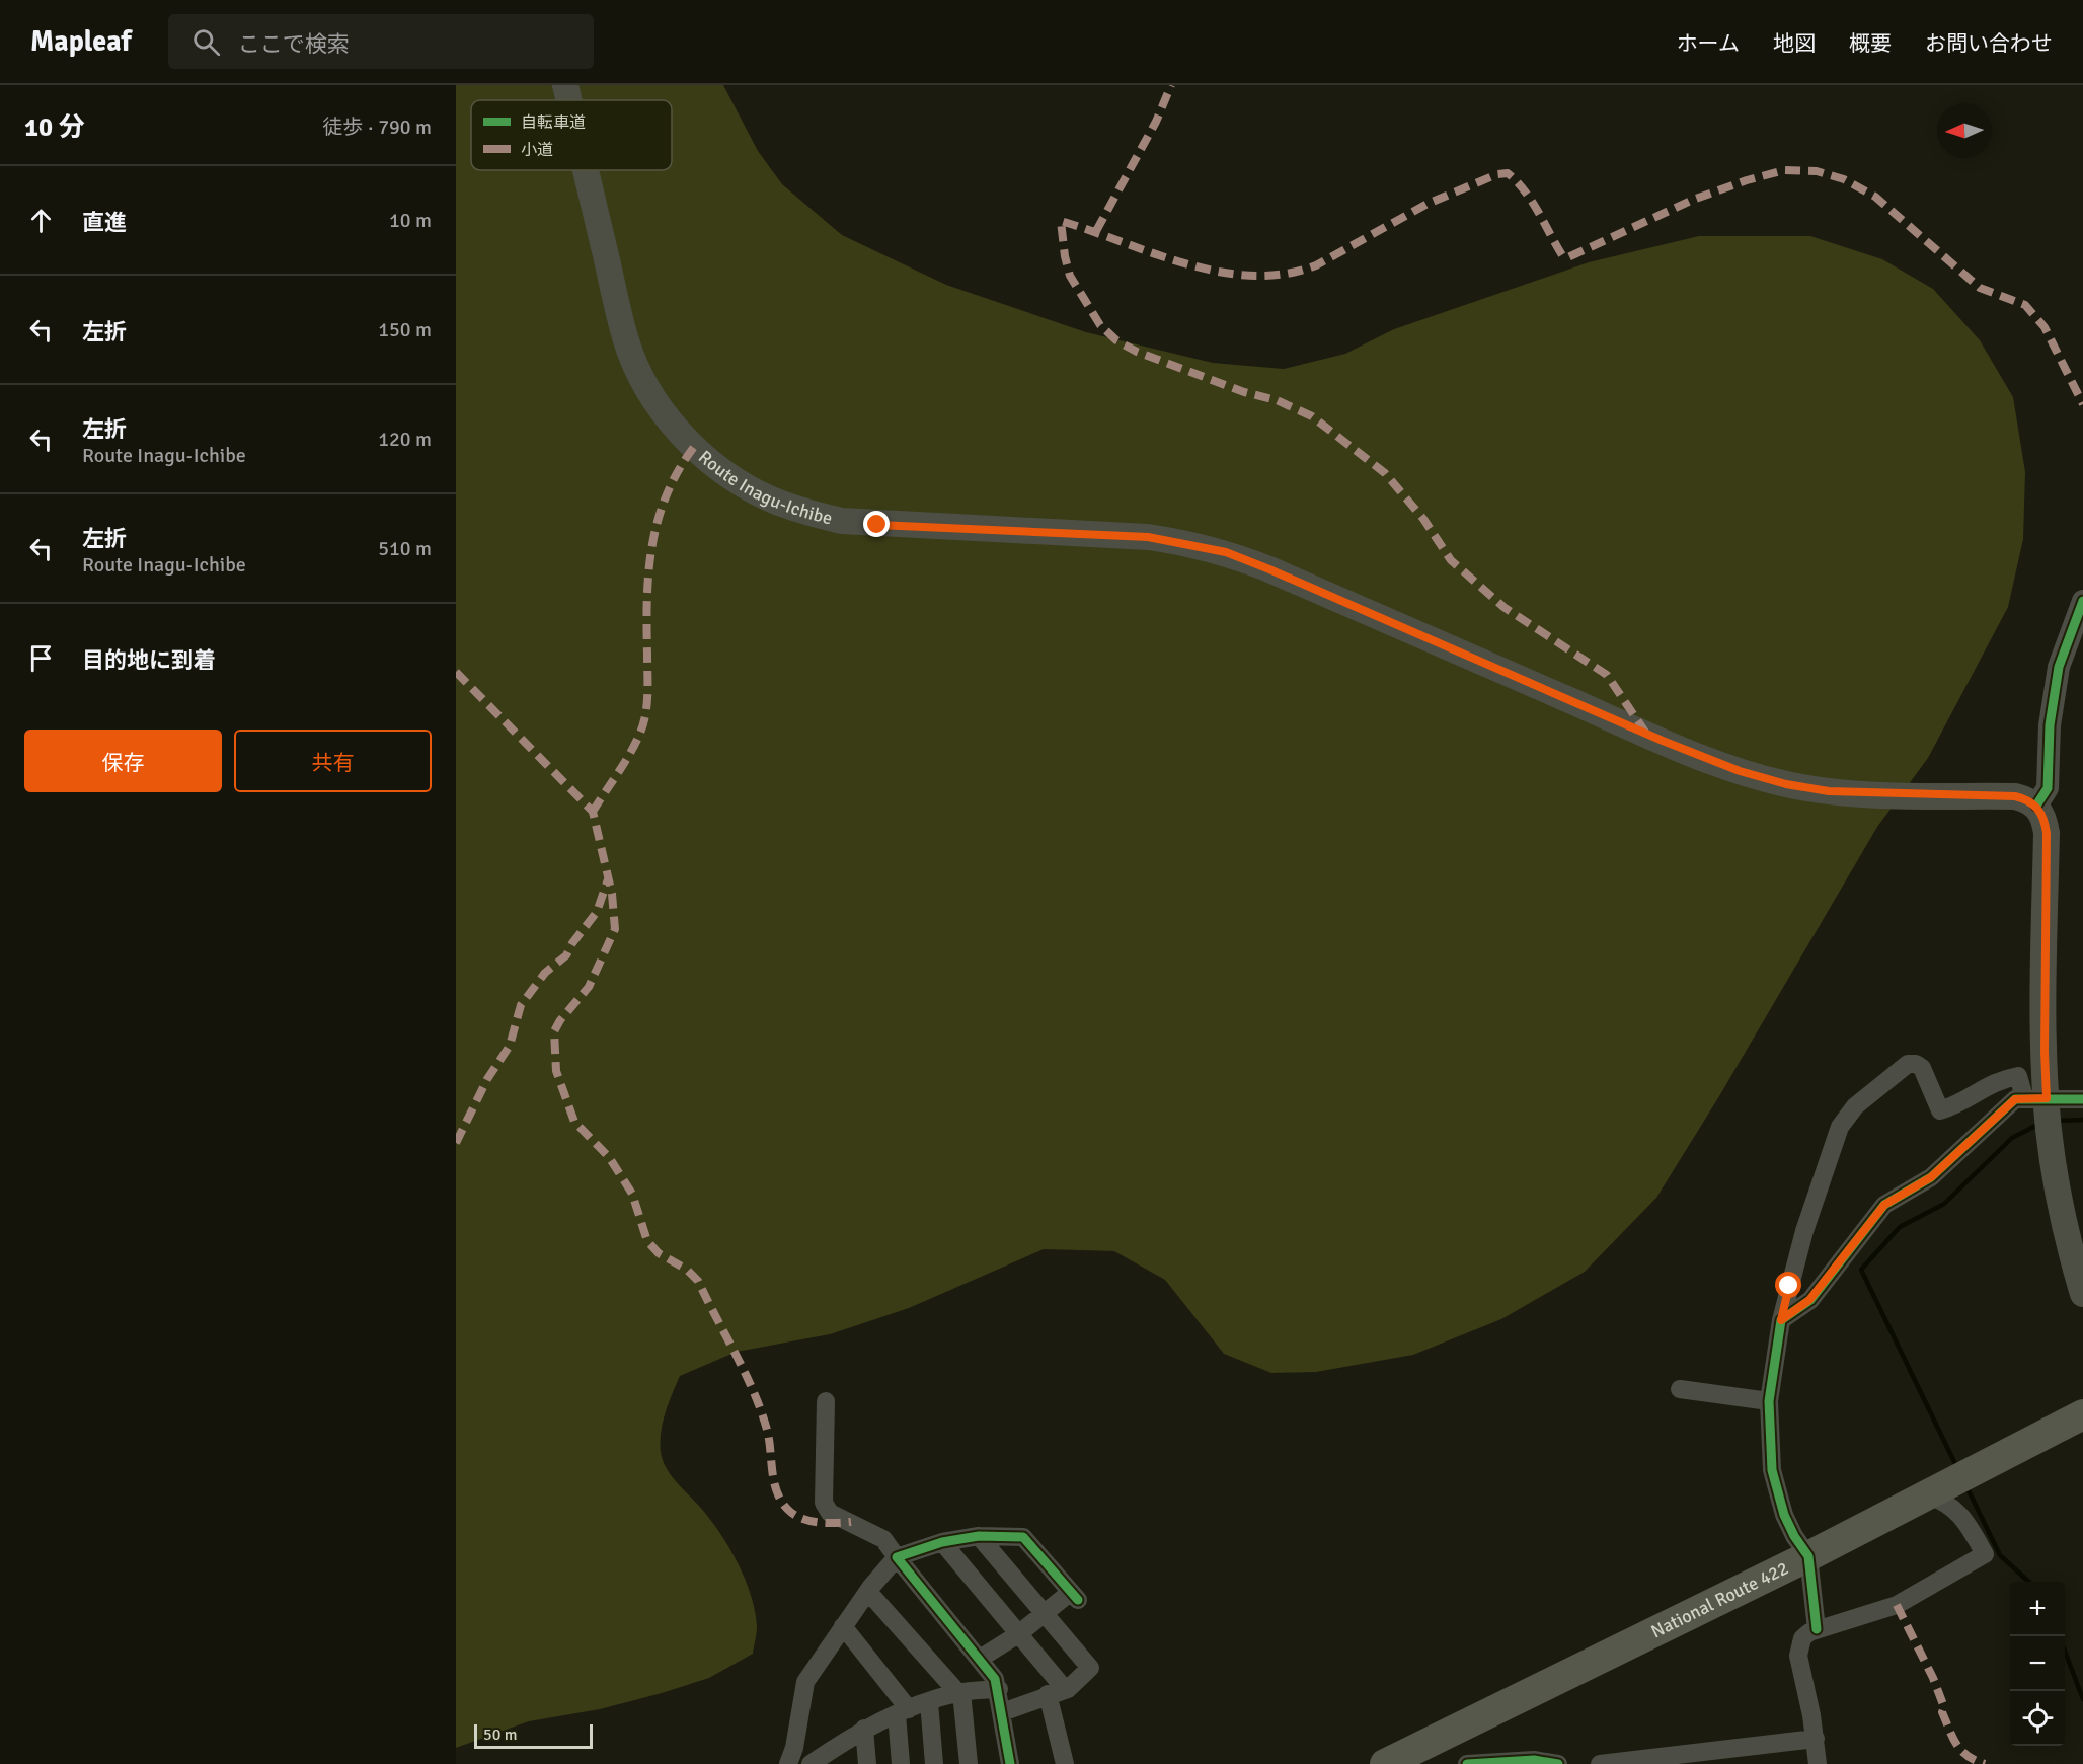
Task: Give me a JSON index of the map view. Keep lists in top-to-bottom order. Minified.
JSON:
{"streets":{"highway":["National Route 422"],"main road":["Route Inagu-Ichibe"]},"legend":["自転車道","小道"],"scale_bar":"50 m","north":"left","page":{"header":"Mapleaf","search":"ここで検索","nav":["ホーム","地図","概要","お問い合わせ"],"heading":["10 分","徒歩 · 790 m"],"list":[["直進","10 m"],["左折","150 m"],["左折","Route Inagu-Ichibe","120 m"],["左折","Route Inagu-Ichibe","510 m"],"目的地に到着"],"buttons":["保存","共有"],"map_buttons":["+","−"],"scale":"50 m"}}
